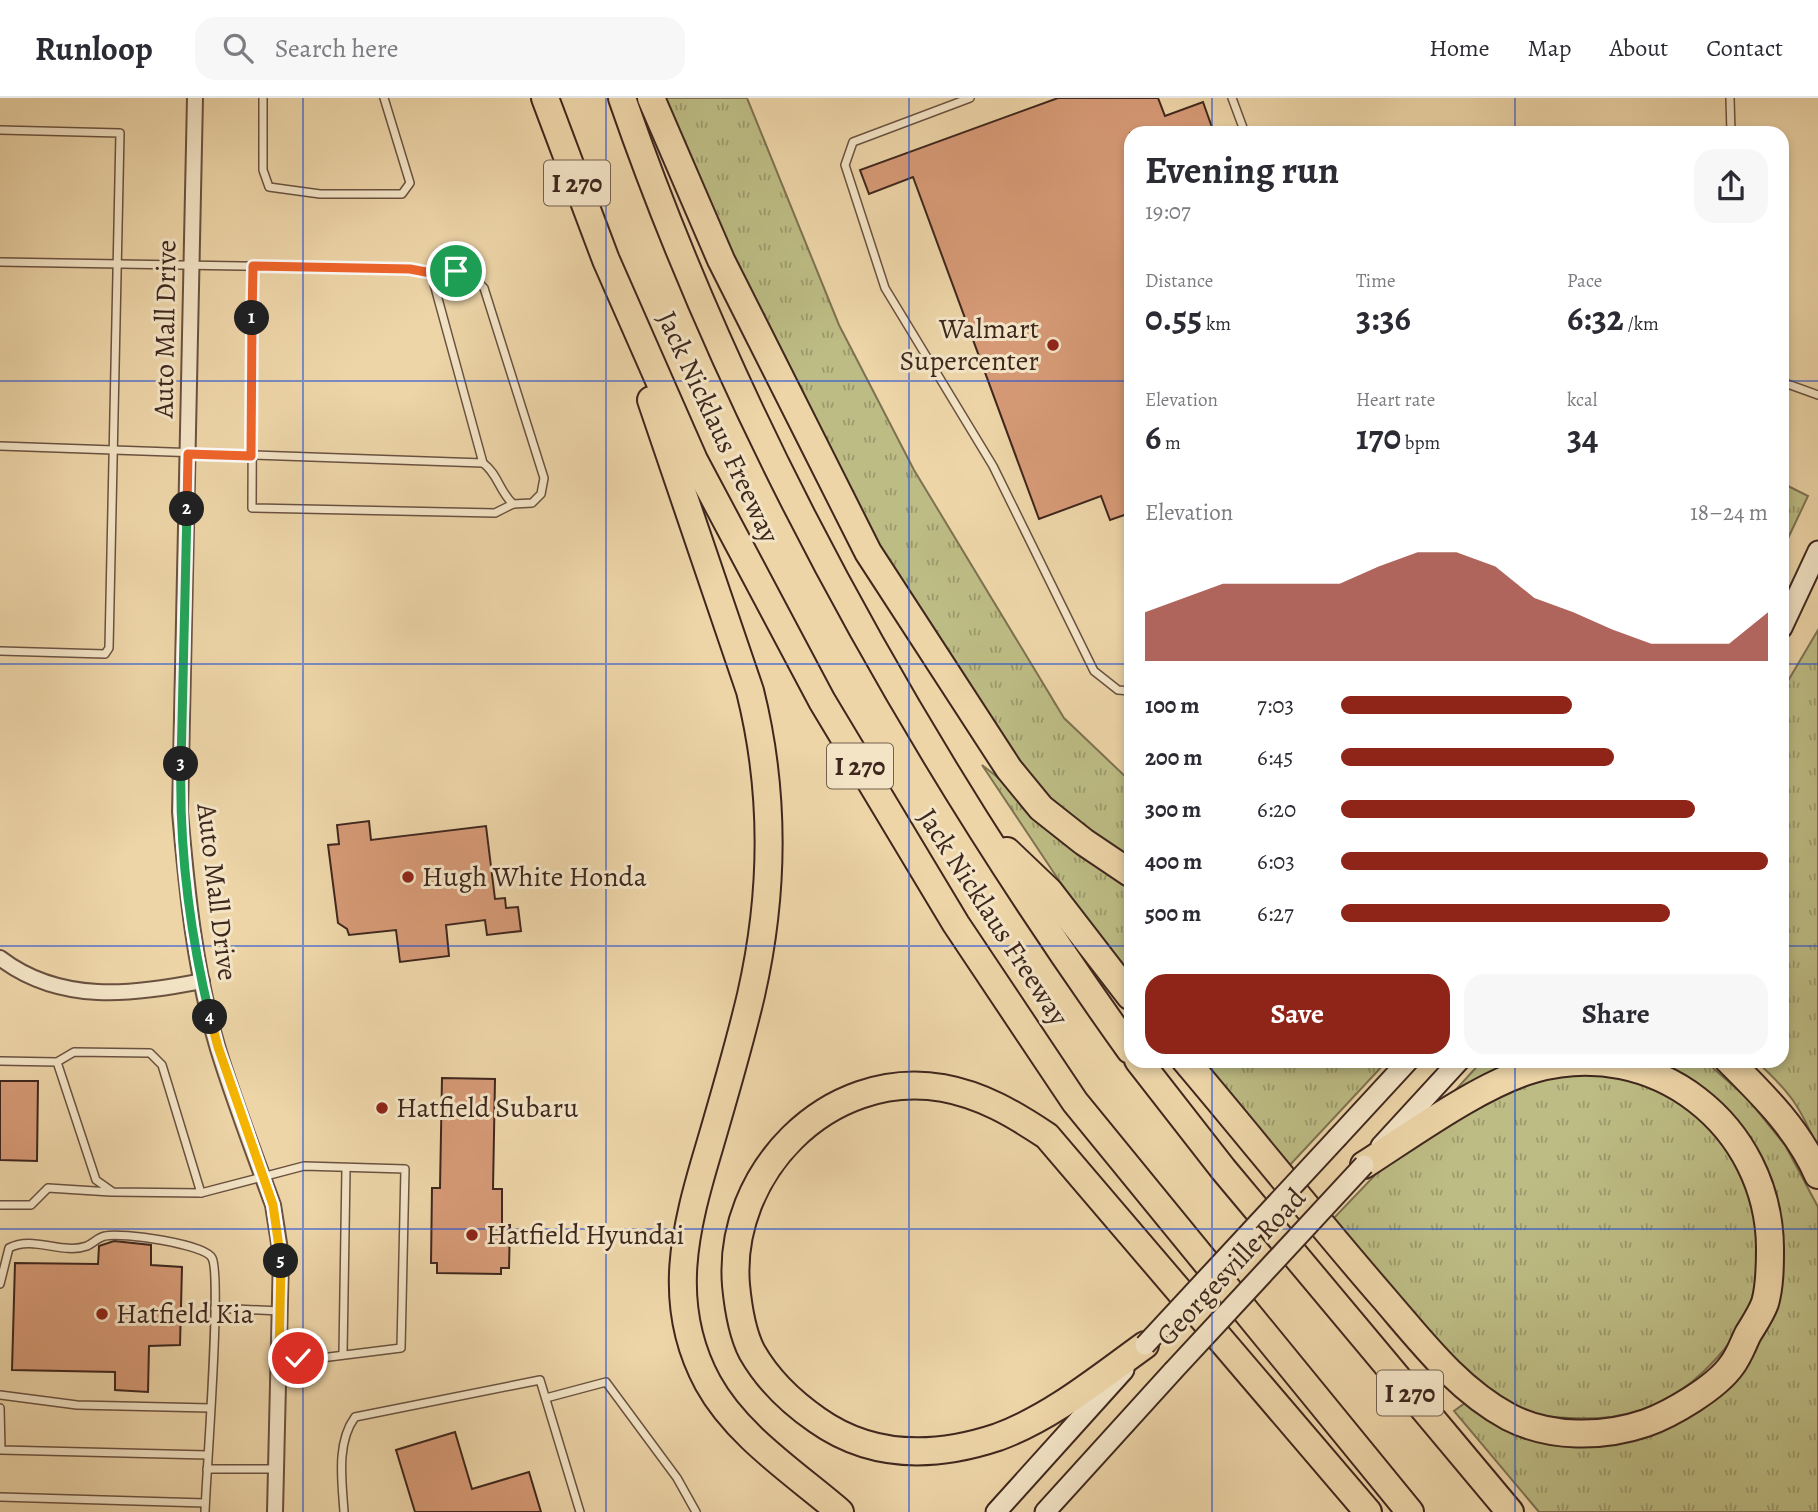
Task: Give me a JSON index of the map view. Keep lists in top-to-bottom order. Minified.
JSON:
{"streets":{"highway":["I 270","Jack Nicklaus Freeway"],"main road":["Georgesville Road"],"street":["Auto Mall Drive"]},"places":["Walmart Supercenter","Hugh White Honda","Hatfield Subaru","Hatfield Hyundai","Hatfield Kia"],"page":{"header":"Runloop","search":"Search here","nav":["Home","Map","About","Contact"],"heading":["Evening run","19:07"],"stats":[["Distance","0.55 km"],["Time","3:36"],["Pace","6:32 /km"],["Elevation","6 m"],["Heart rate","170 bpm"],["kcal","34"]],"pins":["1","2","3","4","5"],"chart":["Elevation","18–24 m"],"list":[{"name":"100 m","note":"7:03"},{"name":"200 m","note":"6:45"},{"name":"300 m","note":"6:20"},{"name":"400 m","note":"6:03"},{"name":"500 m","note":"6:27"}],"buttons":["Save","Share"]}}
